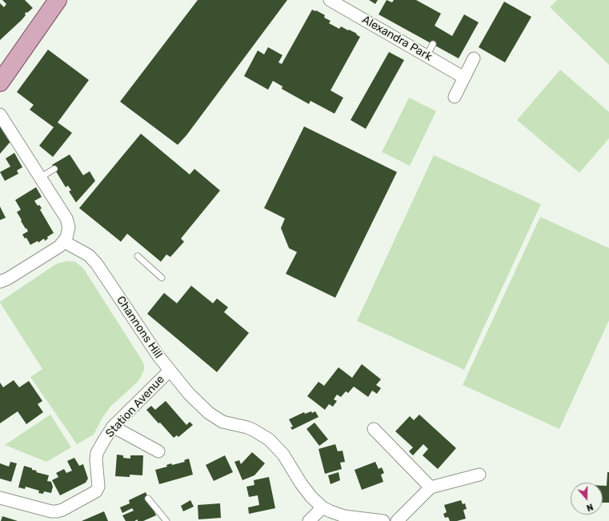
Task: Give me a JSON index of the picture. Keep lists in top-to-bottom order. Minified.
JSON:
{"streets":{"street":["Alexandra Park","Channons Hill","Station Avenue"]},"crossings":[["Channons Hill","Station Avenue"]],"north":"bottom"}
